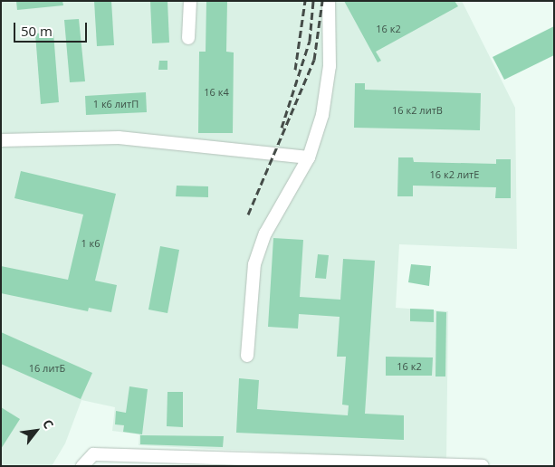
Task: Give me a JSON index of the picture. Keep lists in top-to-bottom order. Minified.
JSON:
{"house_numbers":["16 к2","16 к4","1 к6 литП","16 к2 литВ","16 к2 литЕ","1 к6","16 к2","16 литБ"],"scale_bar":"50 m","north":"top right"}
